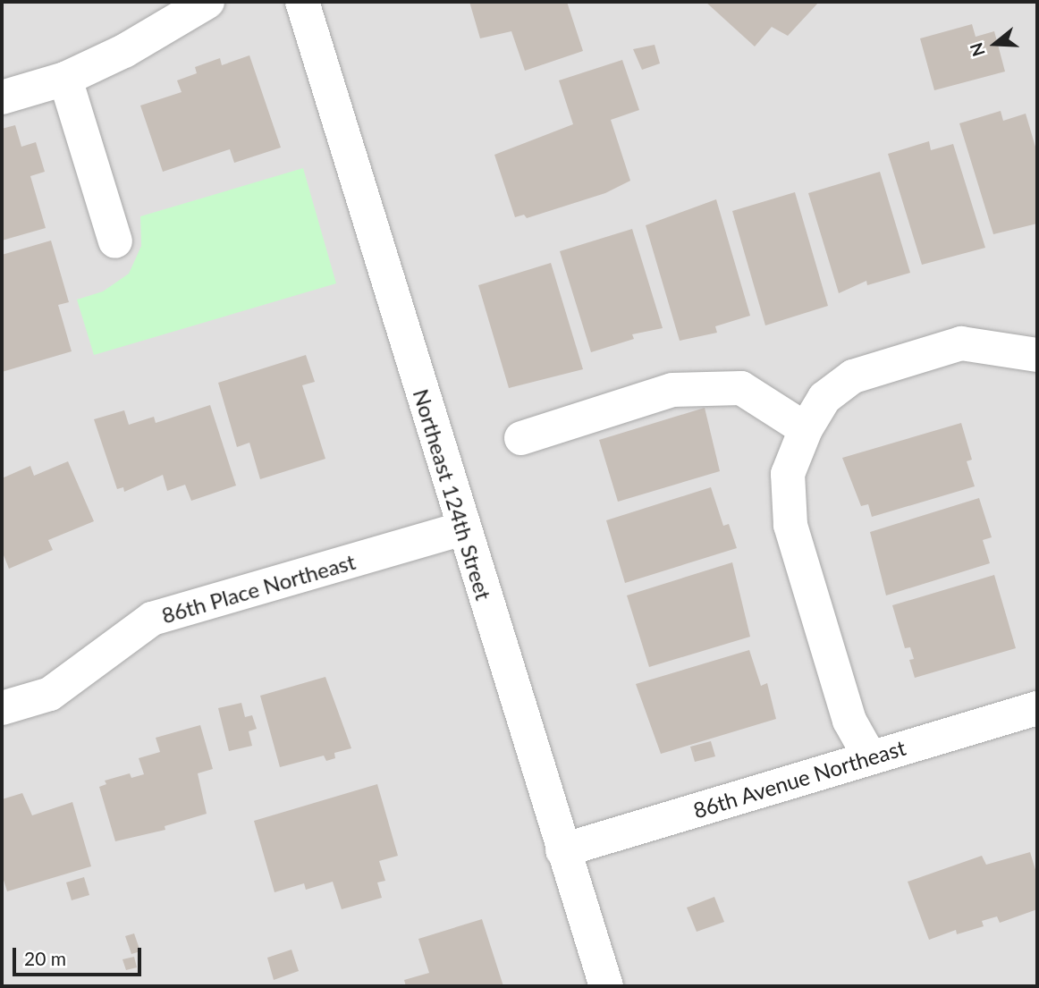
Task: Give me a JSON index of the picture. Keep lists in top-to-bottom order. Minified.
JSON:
{"streets":{"street":["Northeast 124th Street","86th Place Northeast","86th Avenue Northeast"]},"crossings":[["Northeast 124th Street","86th Place Northeast"],["Northeast 124th Street","86th Avenue Northeast"]],"scale_bar":"20 m","north":"left"}
